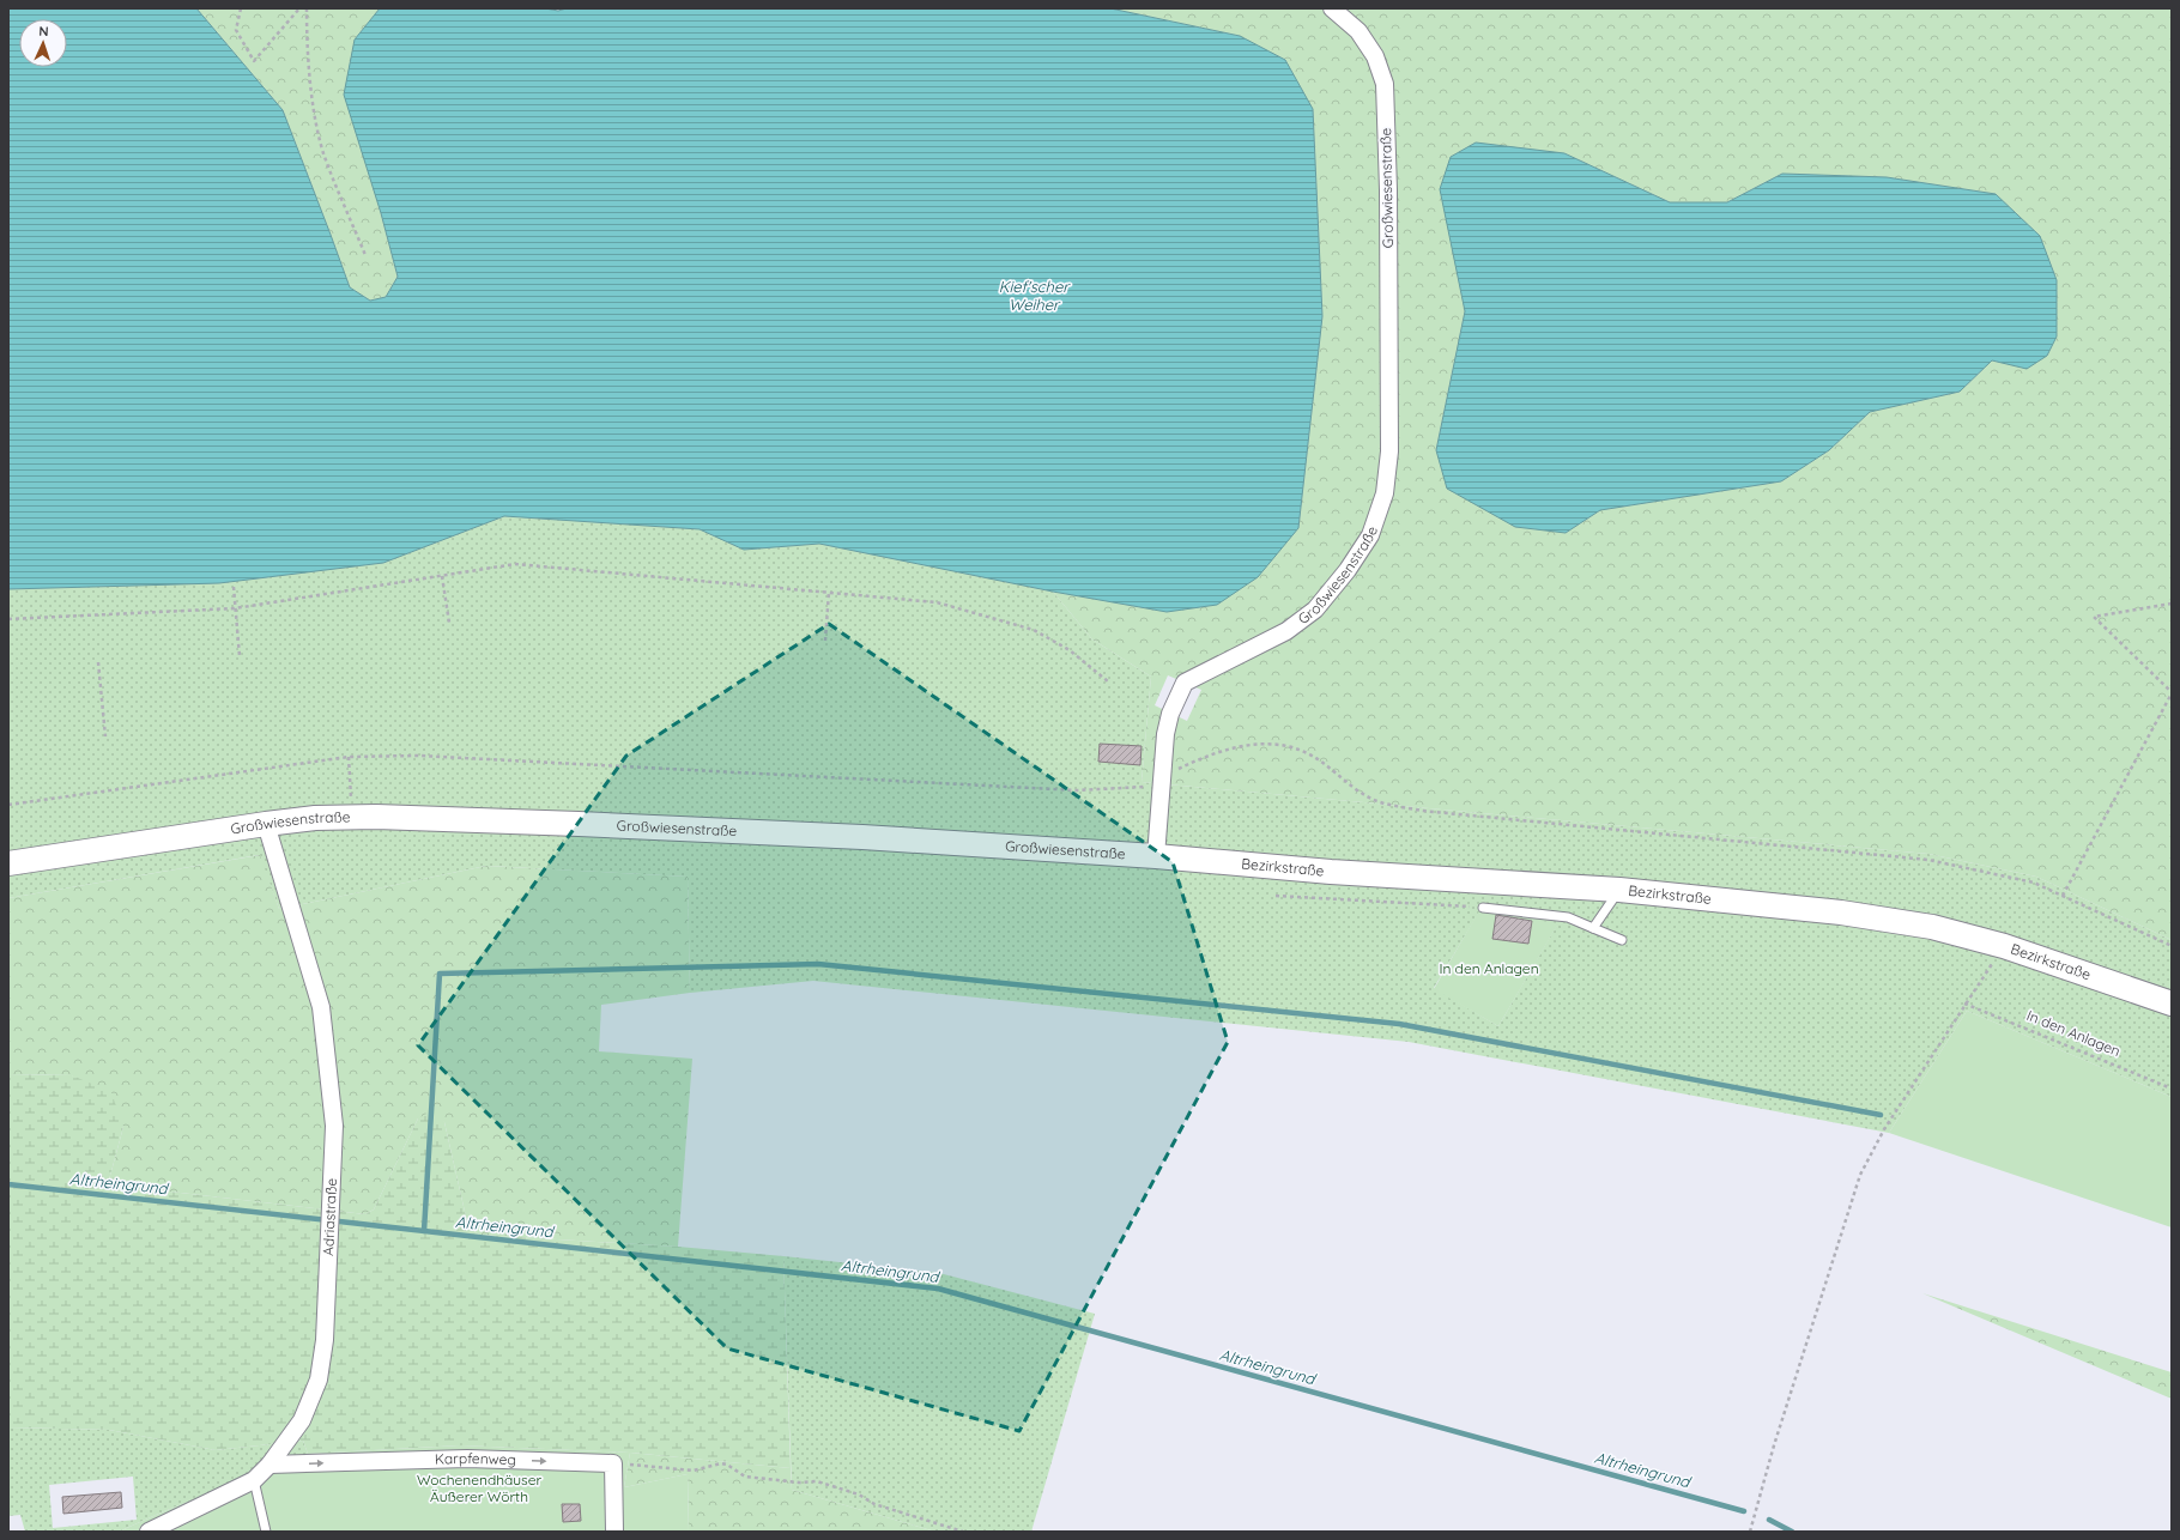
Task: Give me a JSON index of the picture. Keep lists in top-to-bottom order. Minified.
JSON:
{"streets":{"street":["Großwiesenstraße","Bezirkstraße","Adriastraße","Karpfenweg"],"path":["In den Anlagen"]},"crossings":[["Großwiesenstraße","Bezirkstraße"],["Großwiesenstraße","Adriastraße"],["Adriastraße","Karpfenweg"]],"one_way":["Karpfenweg"],"water":["Kief'scher Weiher","Altrheingrund"],"parks":["In den Anlagen","Wochenendhäuser Äußerer Wörth"],"north":"top"}
